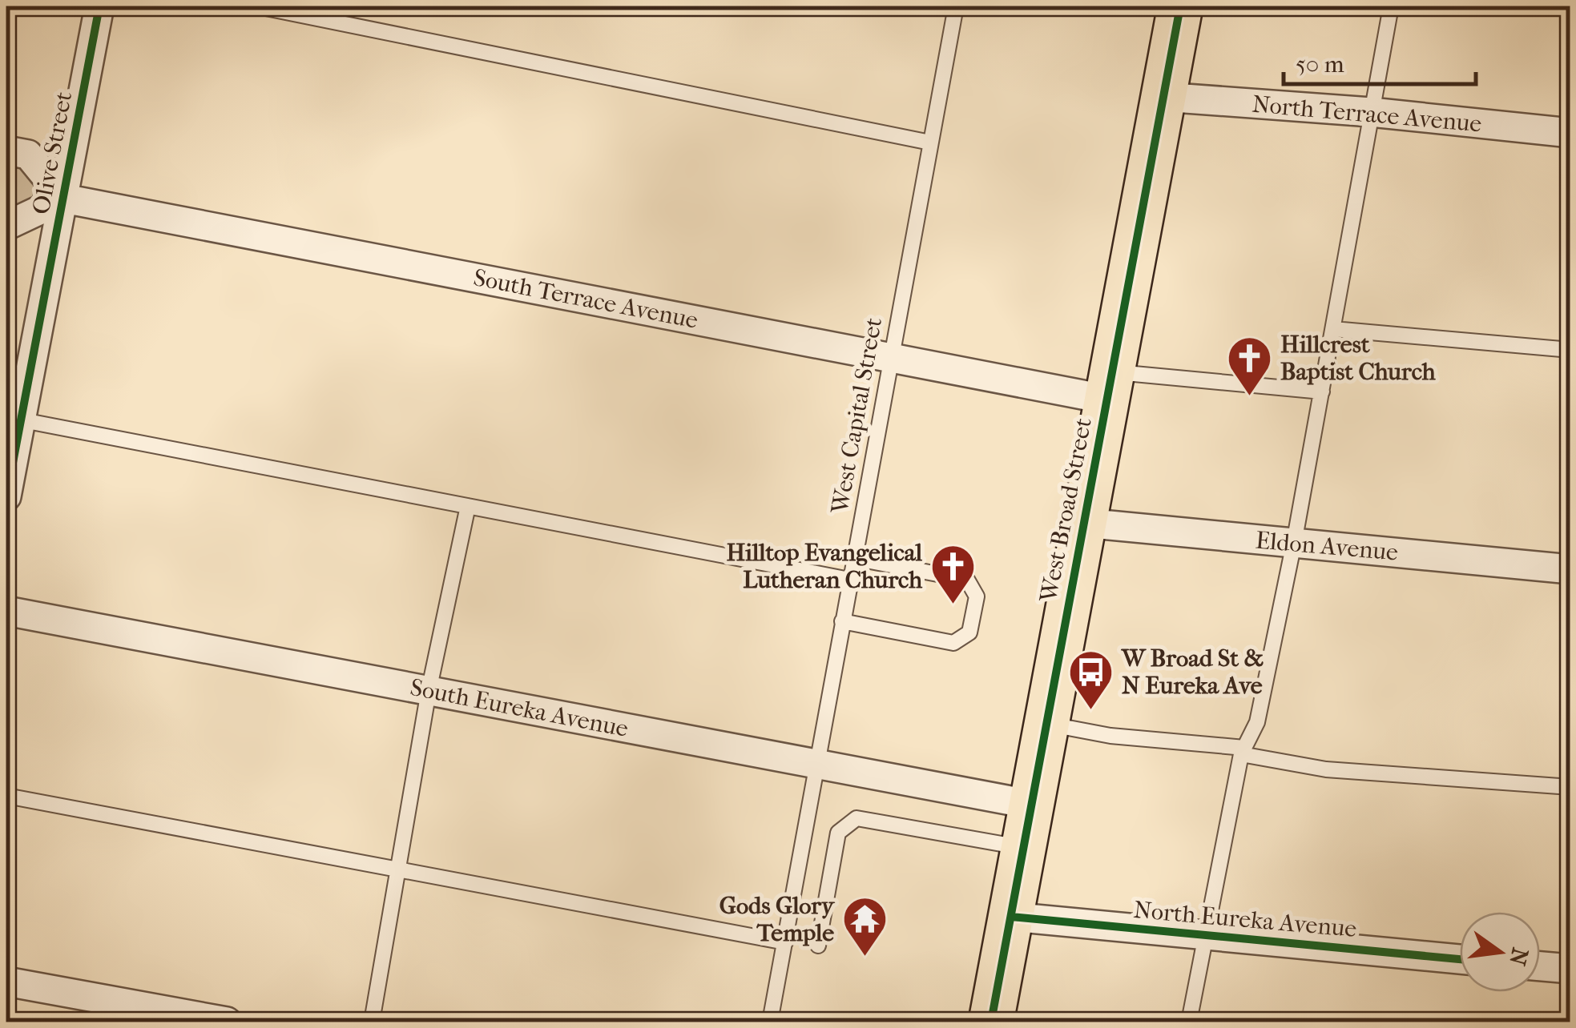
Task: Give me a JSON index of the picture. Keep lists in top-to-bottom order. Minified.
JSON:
{"streets":{"main road":["West Broad Street"],"street":["North Terrace Avenue","Olive Street","South Terrace Avenue","Eldon Avenue","South Eureka Avenue","North Eureka Avenue"],"lane":["West Capital Street"]},"crossings":[["North Terrace Avenue","West Broad Street"],["Olive Street","South Terrace Avenue"],["South Terrace Avenue","West Capital Street"],["South Terrace Avenue","West Broad Street"],["West Capital Street","South Eureka Avenue"],["West Broad Street","Eldon Avenue"],["West Broad Street","South Eureka Avenue"],["West Broad Street","North Eureka Avenue"]],"places":{"church":["Hillcrest Baptist Church","Hilltop Evangelical Lutheran Church"],"bus stop":["W Broad St & N Eureka Ave"],"temple":["Gods Glory Temple"]},"scale_bar":"50 m","north":"right"}
